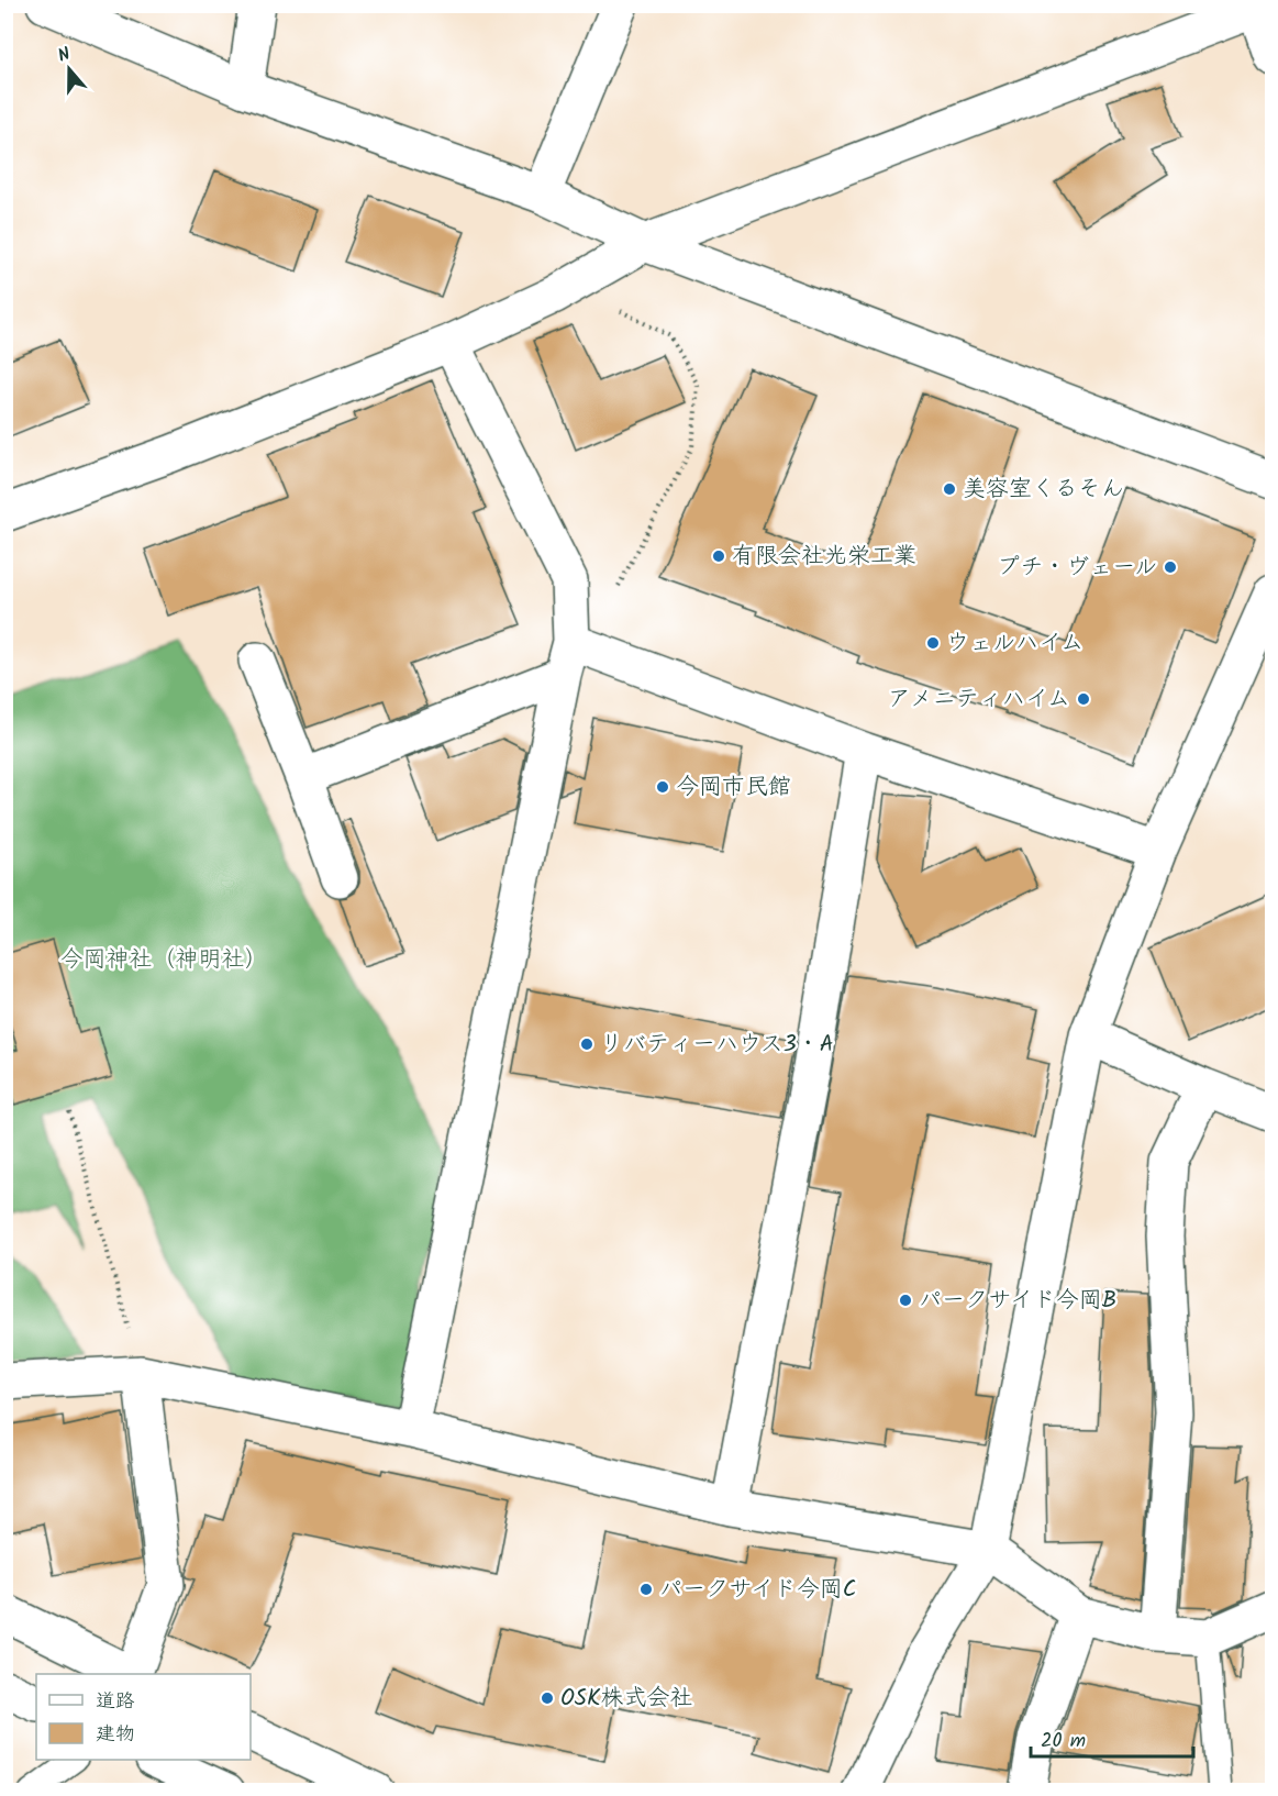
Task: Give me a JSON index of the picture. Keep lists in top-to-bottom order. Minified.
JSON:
{"parks":["今岡神社（神明社）"],"places":["美容室くるそん","有限会社光栄工業","プチ・ヴェール","ウェルハイム","アメニティハイム","今岡市民館","リバティーハウス3・A","パークサイド今岡B","パークサイド今岡C","OSK株式会社"],"legend":["道路","建物"],"scale_bar":"20 m","north":"top"}
